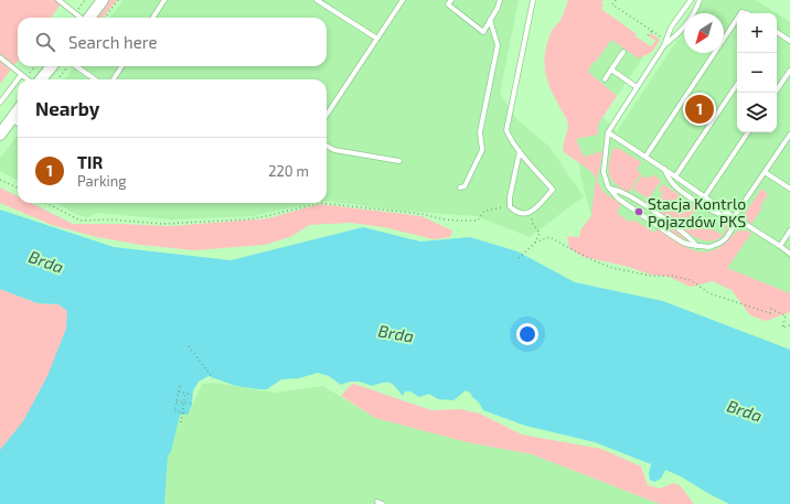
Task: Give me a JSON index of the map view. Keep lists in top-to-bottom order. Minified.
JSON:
{"water":["Brda"],"places":["Stacja Kontrlo Pojazdów PKS"],"north":"bottom left","page":{"map_buttons":["+","−"],"search":"Search here","heading":"Nearby","pins":"1","list":[{"mark":"1","name":"TIR","note":"Parking","value":"220 m"}]}}
